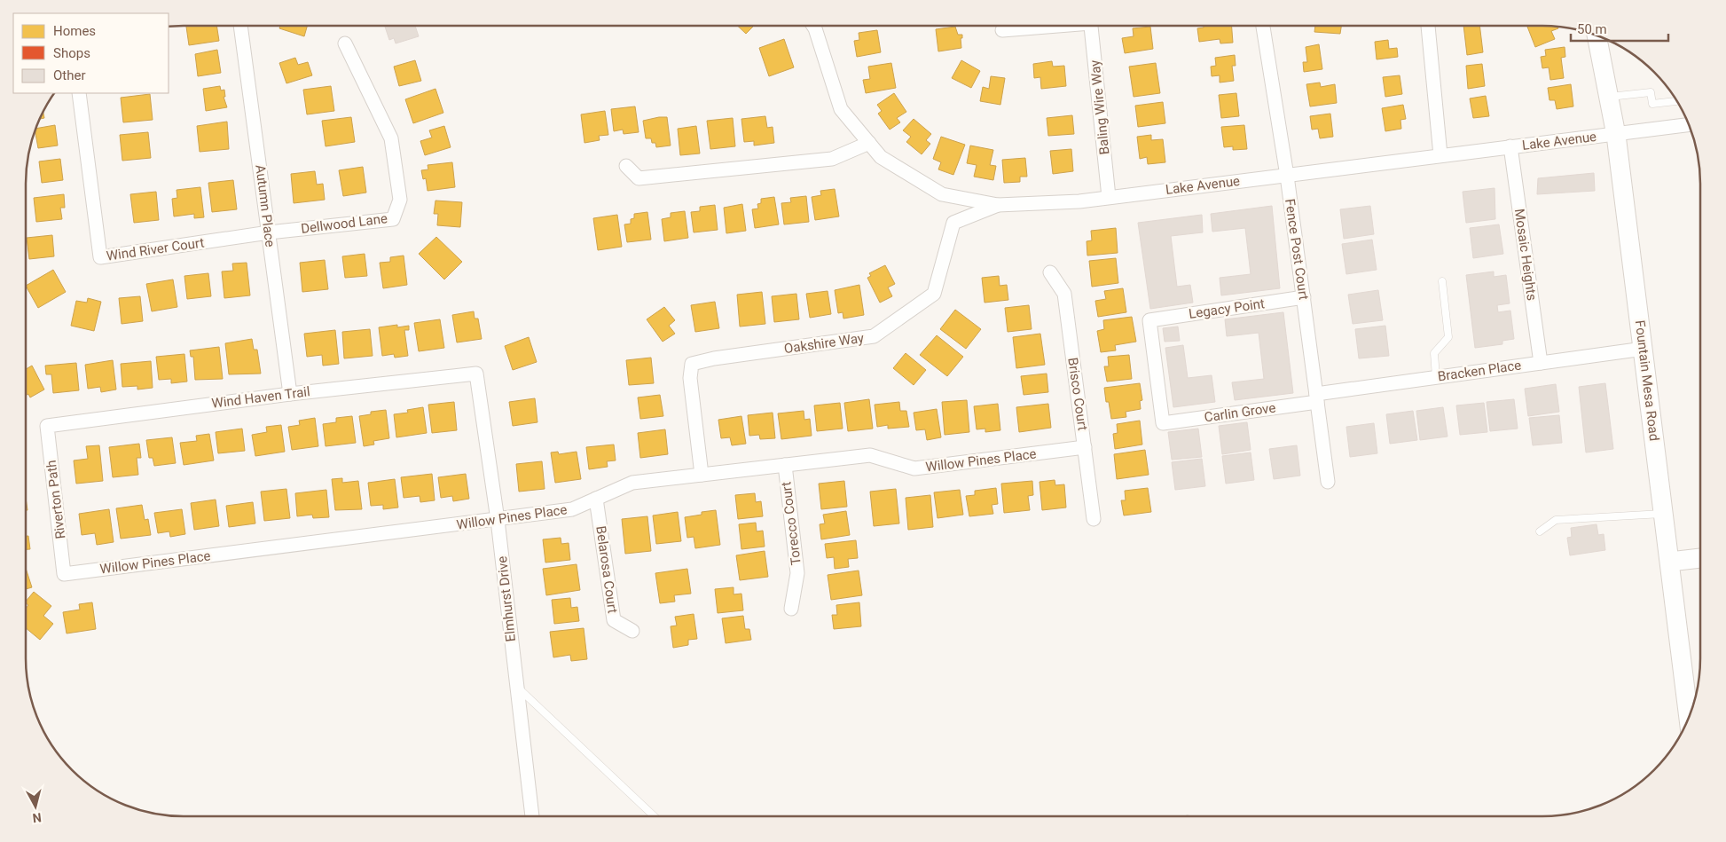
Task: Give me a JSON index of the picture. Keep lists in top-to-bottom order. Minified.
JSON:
{"streets":{"main road":["Fountain Mesa Road"],"street":["Baling Wire Way","Lake Avenue","Autumn Place","Dellwood Lane","Wind River Court","Fence Post Court","Mosaic Heights","Legacy Point","Oakshire Way","Bracken Place","Brisco Court","Wind Haven Trail","Carlin Grove","Willow Pines Place","Riverton Path","Torecco Court","Belarosa Court","Elmhurst Drive"]},"crossings":[["Baling Wire Way","Lake Avenue"],["Lake Avenue","Fence Post Court"],["Lake Avenue","Mosaic Heights"],["Lake Avenue","Oakshire Way"],["Lake Avenue","Fountain Mesa Road"],["Autumn Place","Dellwood Lane"],["Autumn Place","Wind River Court"],["Autumn Place","Wind Haven Trail"],["Dellwood Lane","Wind River Court"],["Fence Post Court","Legacy Point"],["Fence Post Court","Bracken Place"],["Fence Post Court","Carlin Grove"],["Mosaic Heights","Bracken Place"],["Legacy Point","Carlin Grove"],["Oakshire Way","Willow Pines Place"],["Bracken Place","Fountain Mesa Road"],["Bracken Place","Carlin Grove"],["Brisco Court","Willow Pines Place"],["Wind Haven Trail","Riverton Path"],["Wind Haven Trail","Elmhurst Drive"],["Willow Pines Place","Riverton Path"],["Willow Pines Place","Torecco Court"],["Willow Pines Place","Belarosa Court"],["Willow Pines Place","Elmhurst Drive"]],"legend":["Homes","Shops","Other"],"scale_bar":"50 m","north":"bottom"}
